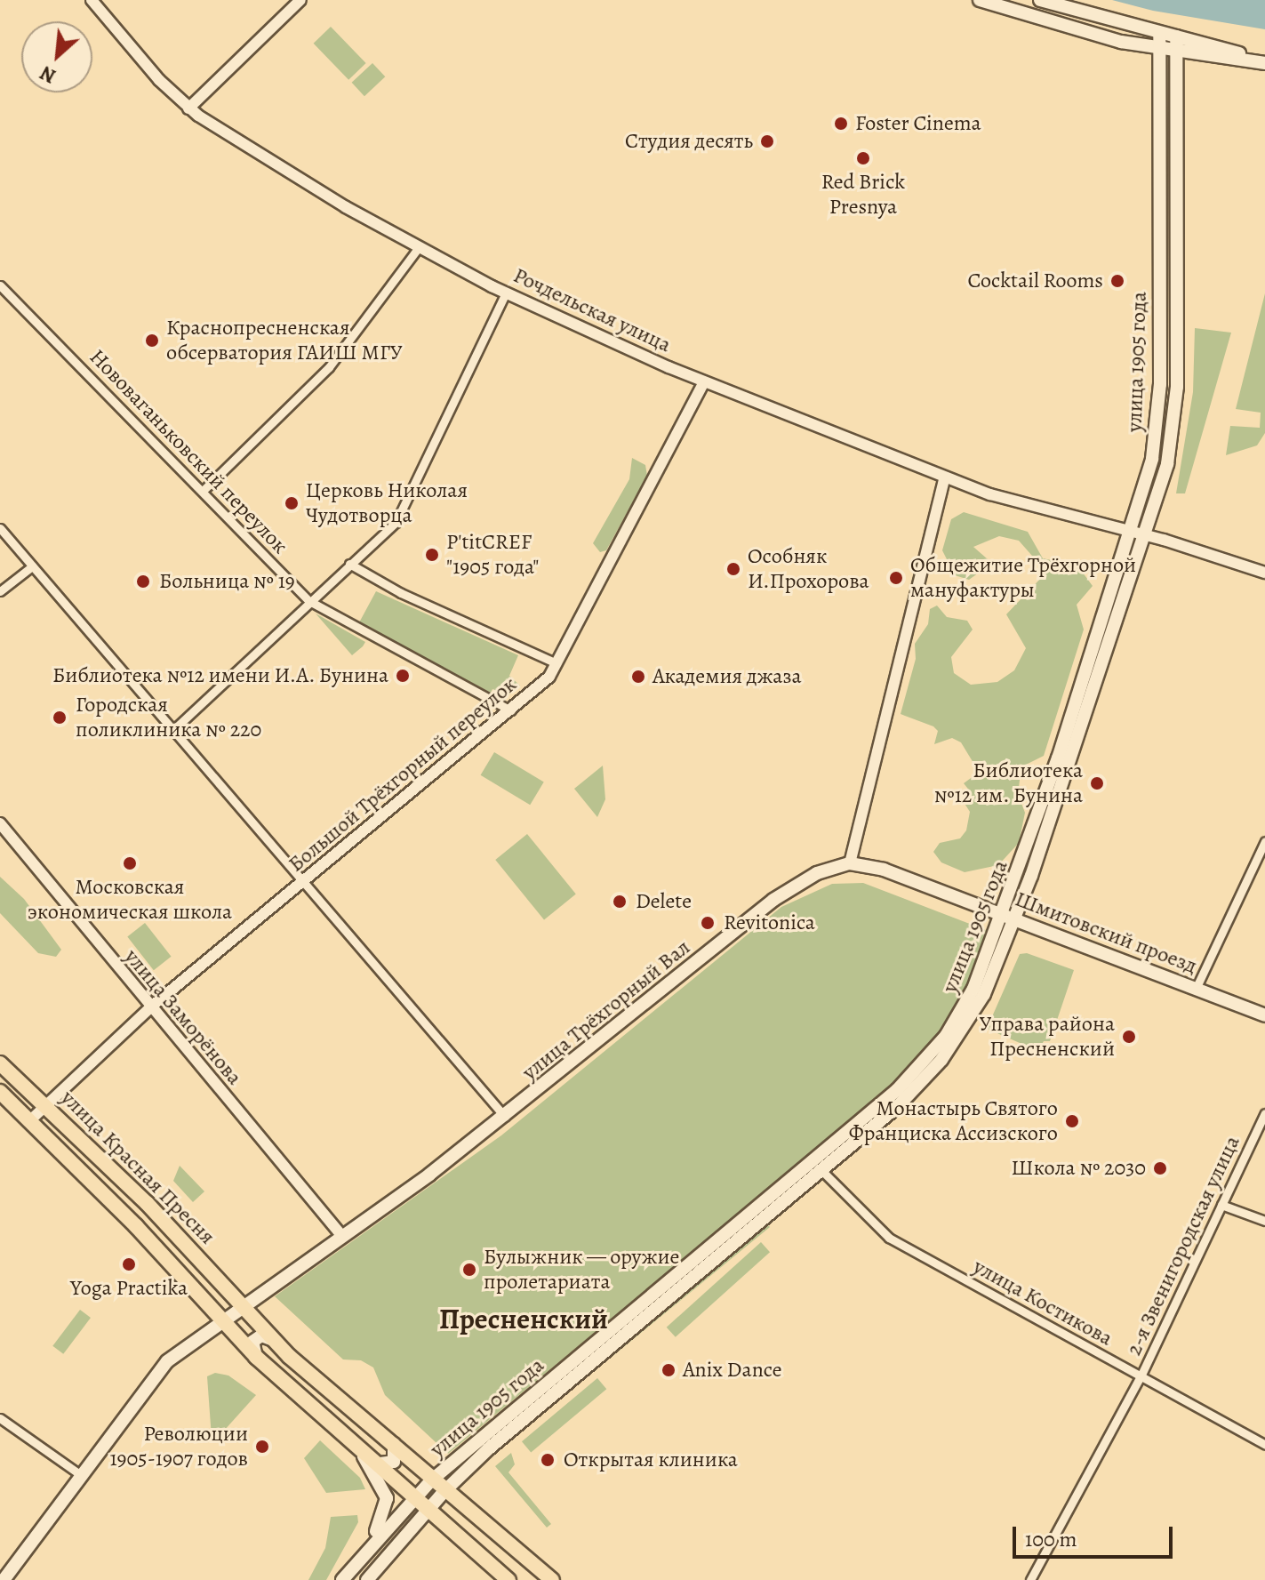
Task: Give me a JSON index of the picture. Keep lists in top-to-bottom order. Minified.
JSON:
{"streets":{"main road":["улица 1905 года","Шмитовский проезд","улица Трёхгорный Вал","улица Красная Пресня"],"street":["Рочдельская улица","Нововаганьковский переулок","Большой Трёхгорный переулок","улица Заморёнова","2-я Звенигородская улица","улица Костикова"]},"crossings":[["Рочдельская улица","улица 1905 года"],["Рочдельская улица","Большой Трёхгорный переулок"],["улица 1905 года","Шмитовский проезд"],["улица 1905 года","улица Красная Пресня"],["улица 1905 года","улица Костикова"],["Нововаганьковский переулок","Большой Трёхгорный переулок"],["Большой Трёхгорный переулок","улица Заморёнова"],["Большой Трёхгорный переулок","улица Красная Пресня"],["Шмитовский проезд","улица Трёхгорный Вал"],["улица Трёхгорный Вал","улица Заморёнова"],["улица Трёхгорный Вал","улица Красная Пресня"],["2-я Звенигородская улица","улица Костикова"]],"districts":["Пресненский"],"places":["Foster Cinema","Студия десять","Red Brick Presnya","Cocktail Rooms","Краснопресненская обсерватория ГАИШ МГУ","Церковь Николая Чудотворца","P'titCREF \"1905 года\"","Особняк И.Прохорова","Общежитие Трёхгорной мануфактуры","Больница № 19","Библиотека №12 имени И.А. Бунина","Академия джаза","Городская поликлиника № 220","Библиотека №12 им. Бунина","Московская экономическая школа","Delete","Revitonica","Управа района Пресненский","Монастырь Святого Франциска Ассизского","Школа № 2030","Yoga Practika","Булыжник — оружие пролетариата","Anix Dance","Революции 1905-1907 годов","Открытая клиника"],"scale_bar":"100 m","north":"bottom left"}
